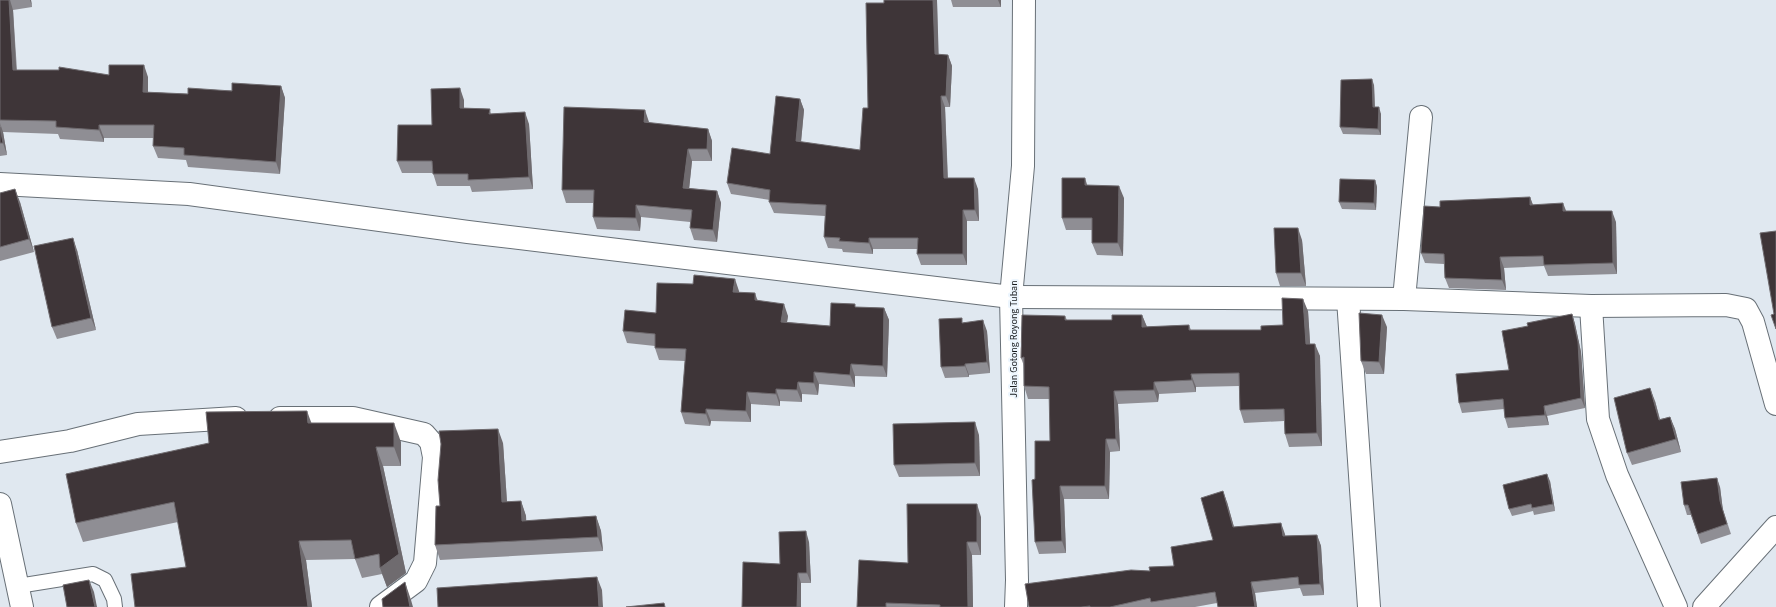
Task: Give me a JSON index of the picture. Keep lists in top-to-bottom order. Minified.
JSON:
{"streets":{"main road":["Jalan Gotong Royong Tuban"]}}
